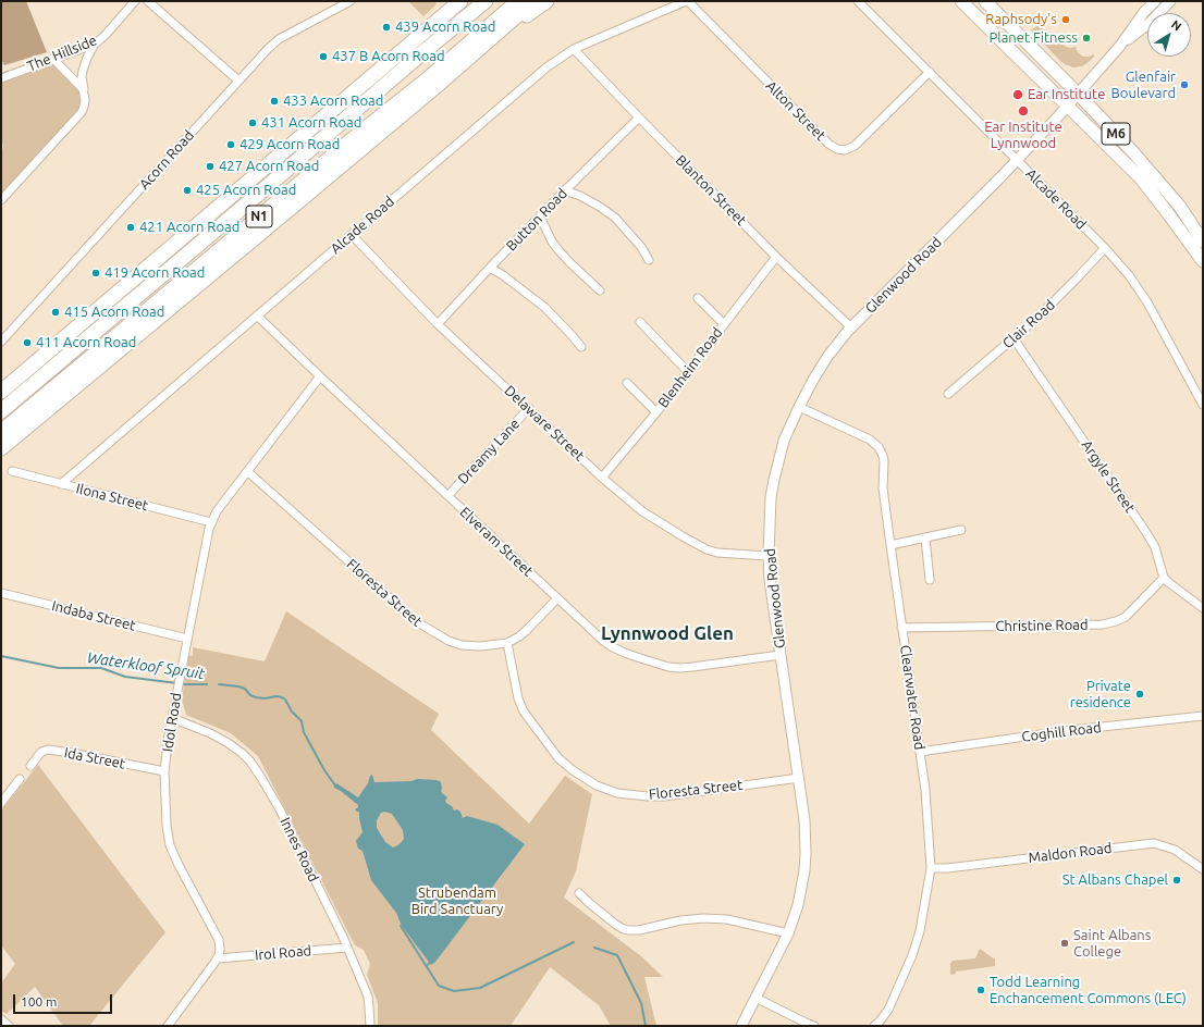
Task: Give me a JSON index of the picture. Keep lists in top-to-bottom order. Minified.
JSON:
{"streets":{"highway":["N1"],"main road":["M6"],"street":["The Hillside","Alton Street","Acorn Road","Blanton Street","Alcade Road","Button Road","Glenwood Road","Clair Road","Blenheim Road","Delaware Street","Dreamy Lane","Argyle Street","Ilona Street","Elveram Street","Floresta Street","Indaba Street","Christine Road","Clearwater Road","Idol Road","Coghill Road","Ida Street","Innes Road","Maldon Road","Irol Road"]},"crossings":[["Alton Street","Alcade Road"],["M6","Glenwood Road"],["Blanton Street","Alcade Road"],["Blanton Street","Button Road"],["Blanton Street","Glenwood Road"],["Blanton Street","Blenheim Road"],["Alcade Road","Glenwood Road"],["Alcade Road","Clair Road"],["Alcade Road","Delaware Street"],["Alcade Road","Ilona Street"],["Alcade Road","Elveram Street"],["Button Road","Delaware Street"],["Glenwood Road","Delaware Street"],["Glenwood Road","Elveram Street"],["Glenwood Road","Floresta Street"],["Glenwood Road","Clearwater Road"],["Clair Road","Argyle Street"],["Blenheim Road","Delaware Street"],["Delaware Street","Dreamy Lane"],["Dreamy Lane","Elveram Street"],["Argyle Street","Christine Road"],["Ilona Street","Idol Road"],["Elveram Street","Idol Road"],["Floresta Street","Idol Road"],["Indaba Street","Idol Road"],["Christine Road","Clearwater Road"],["Clearwater Road","Coghill Road"],["Clearwater Road","Maldon Road"],["Idol Road","Ida Street"],["Idol Road","Innes Road"],["Idol Road","Irol Road"],["Innes Road","Irol Road"]],"districts":["Lynnwood Glen"],"water":["Waterkloof Spruit"],"parks":["Strubendam Bird Sanctuary"],"places":["Raphsody's","439 Acorn Road","Planet Fitness","437 B Acorn Road","Glenfair Boulevard","Ear Institute","433 Acorn Road","Ear Institute Lynnwood","431 Acorn Road","429 Acorn Road","427 Acorn Road","425 Acorn Road","421 Acorn Road","419 Acorn Road","415 Acorn Road","411 Acorn Road","Private residence","St Albans Chapel","Saint Albans College","Todd Learning Enchancement Commons (LEC)"],"scale_bar":"100 m","north":"top right"}
